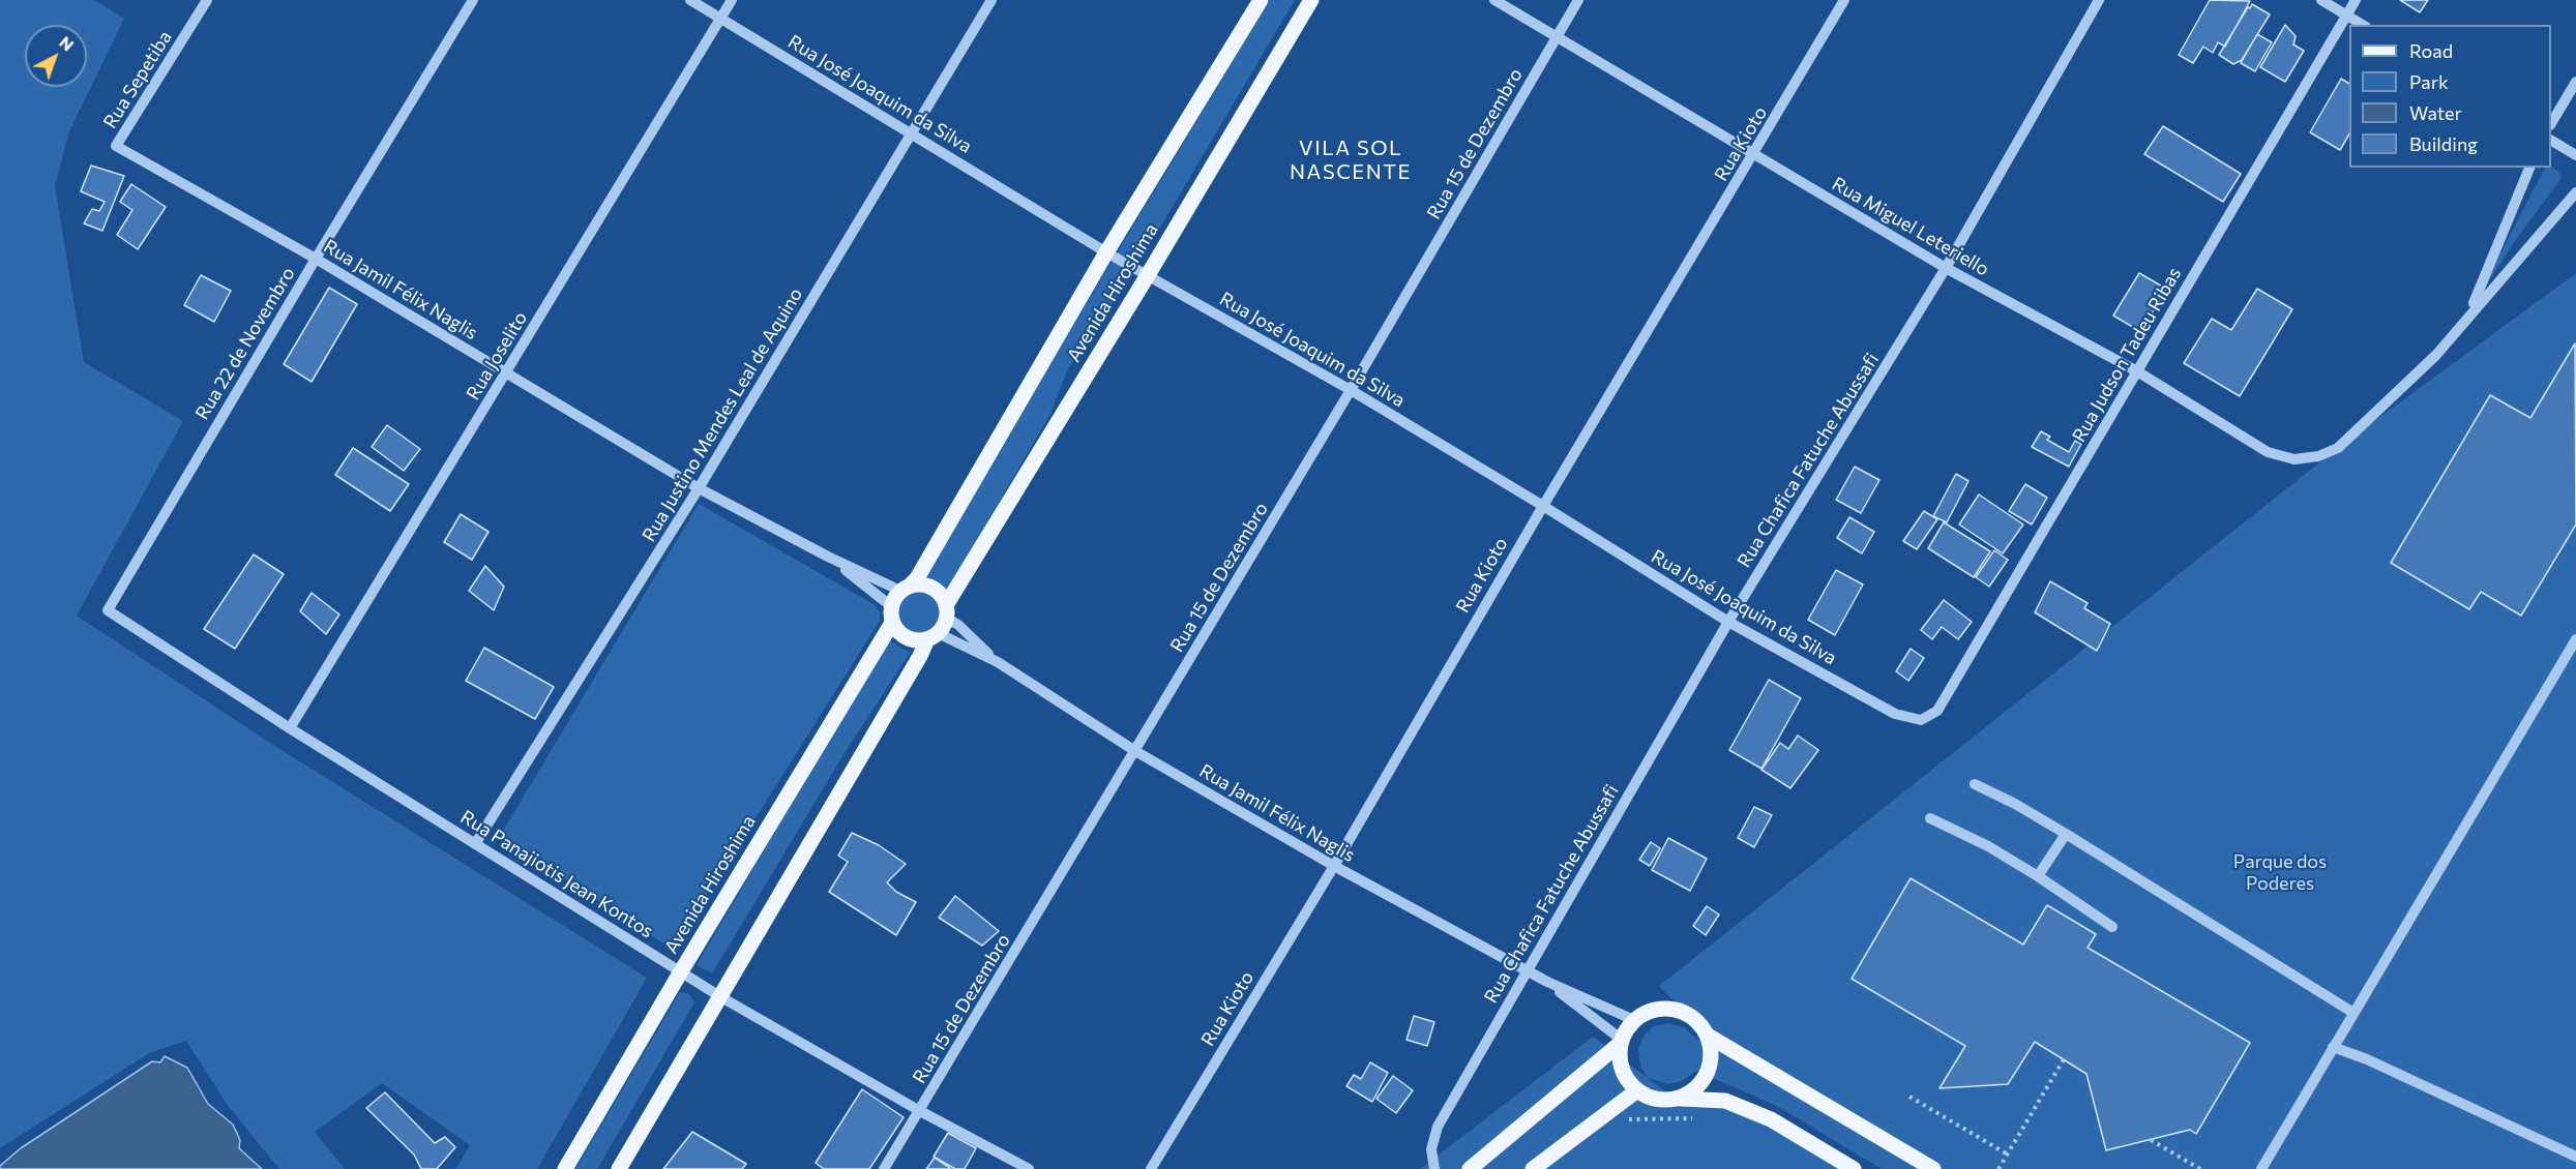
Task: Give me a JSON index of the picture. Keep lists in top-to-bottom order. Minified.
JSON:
{"streets":{"main road":["Avenida Hiroshima"],"street":["Rua Sepetiba","Rua José Joaquim da Silva","Rua 15 de Dezembro","Rua Kioto","Rua Miguel Leteriello","Rua Jamil Félix Naglis","Rua 22 de Novembro","Rua Judson Tadeu Ribas","Rua Joselito","Rua Justino Mendes Leal de Aquino","Rua Chafica Fatuche Abussafi","Rua Panajiotis Jean Kontos"]},"crossings":[["Rua Sepetiba","Rua Jamil Félix Naglis"],["Rua José Joaquim da Silva","Rua 15 de Dezembro"],["Rua José Joaquim da Silva","Rua Kioto"],["Rua José Joaquim da Silva","Avenida Hiroshima"],["Rua José Joaquim da Silva","Rua Judson Tadeu Ribas"],["Rua José Joaquim da Silva","Rua Joselito"],["Rua José Joaquim da Silva","Rua Justino Mendes Leal de Aquino"],["Rua José Joaquim da Silva","Rua Chafica Fatuche Abussafi"],["Rua 15 de Dezembro","Rua Miguel Leteriello"],["Rua 15 de Dezembro","Rua Jamil Félix Naglis"],["Rua 15 de Dezembro","Rua Panajiotis Jean Kontos"],["Rua Kioto","Rua Miguel Leteriello"],["Rua Kioto","Rua Jamil Félix Naglis"],["Rua Miguel Leteriello","Rua Judson Tadeu Ribas"],["Rua Miguel Leteriello","Rua Chafica Fatuche Abussafi"],["Rua Jamil Félix Naglis","Avenida Hiroshima"],["Rua Jamil Félix Naglis","Rua 22 de Novembro"],["Rua Jamil Félix Naglis","Rua Joselito"],["Rua Jamil Félix Naglis","Rua Justino Mendes Leal de Aquino"],["Rua Jamil Félix Naglis","Rua Chafica Fatuche Abussafi"],["Avenida Hiroshima","Rua Panajiotis Jean Kontos"],["Rua 22 de Novembro","Rua Panajiotis Jean Kontos"],["Rua Joselito","Rua Panajiotis Jean Kontos"],["Rua Justino Mendes Leal de Aquino","Rua Panajiotis Jean Kontos"]],"districts":["VILA SOL NASCENTE"],"parks":["Parque dos Poderes"],"legend":["Road","Park","Water","Building"],"north":"top right"}
